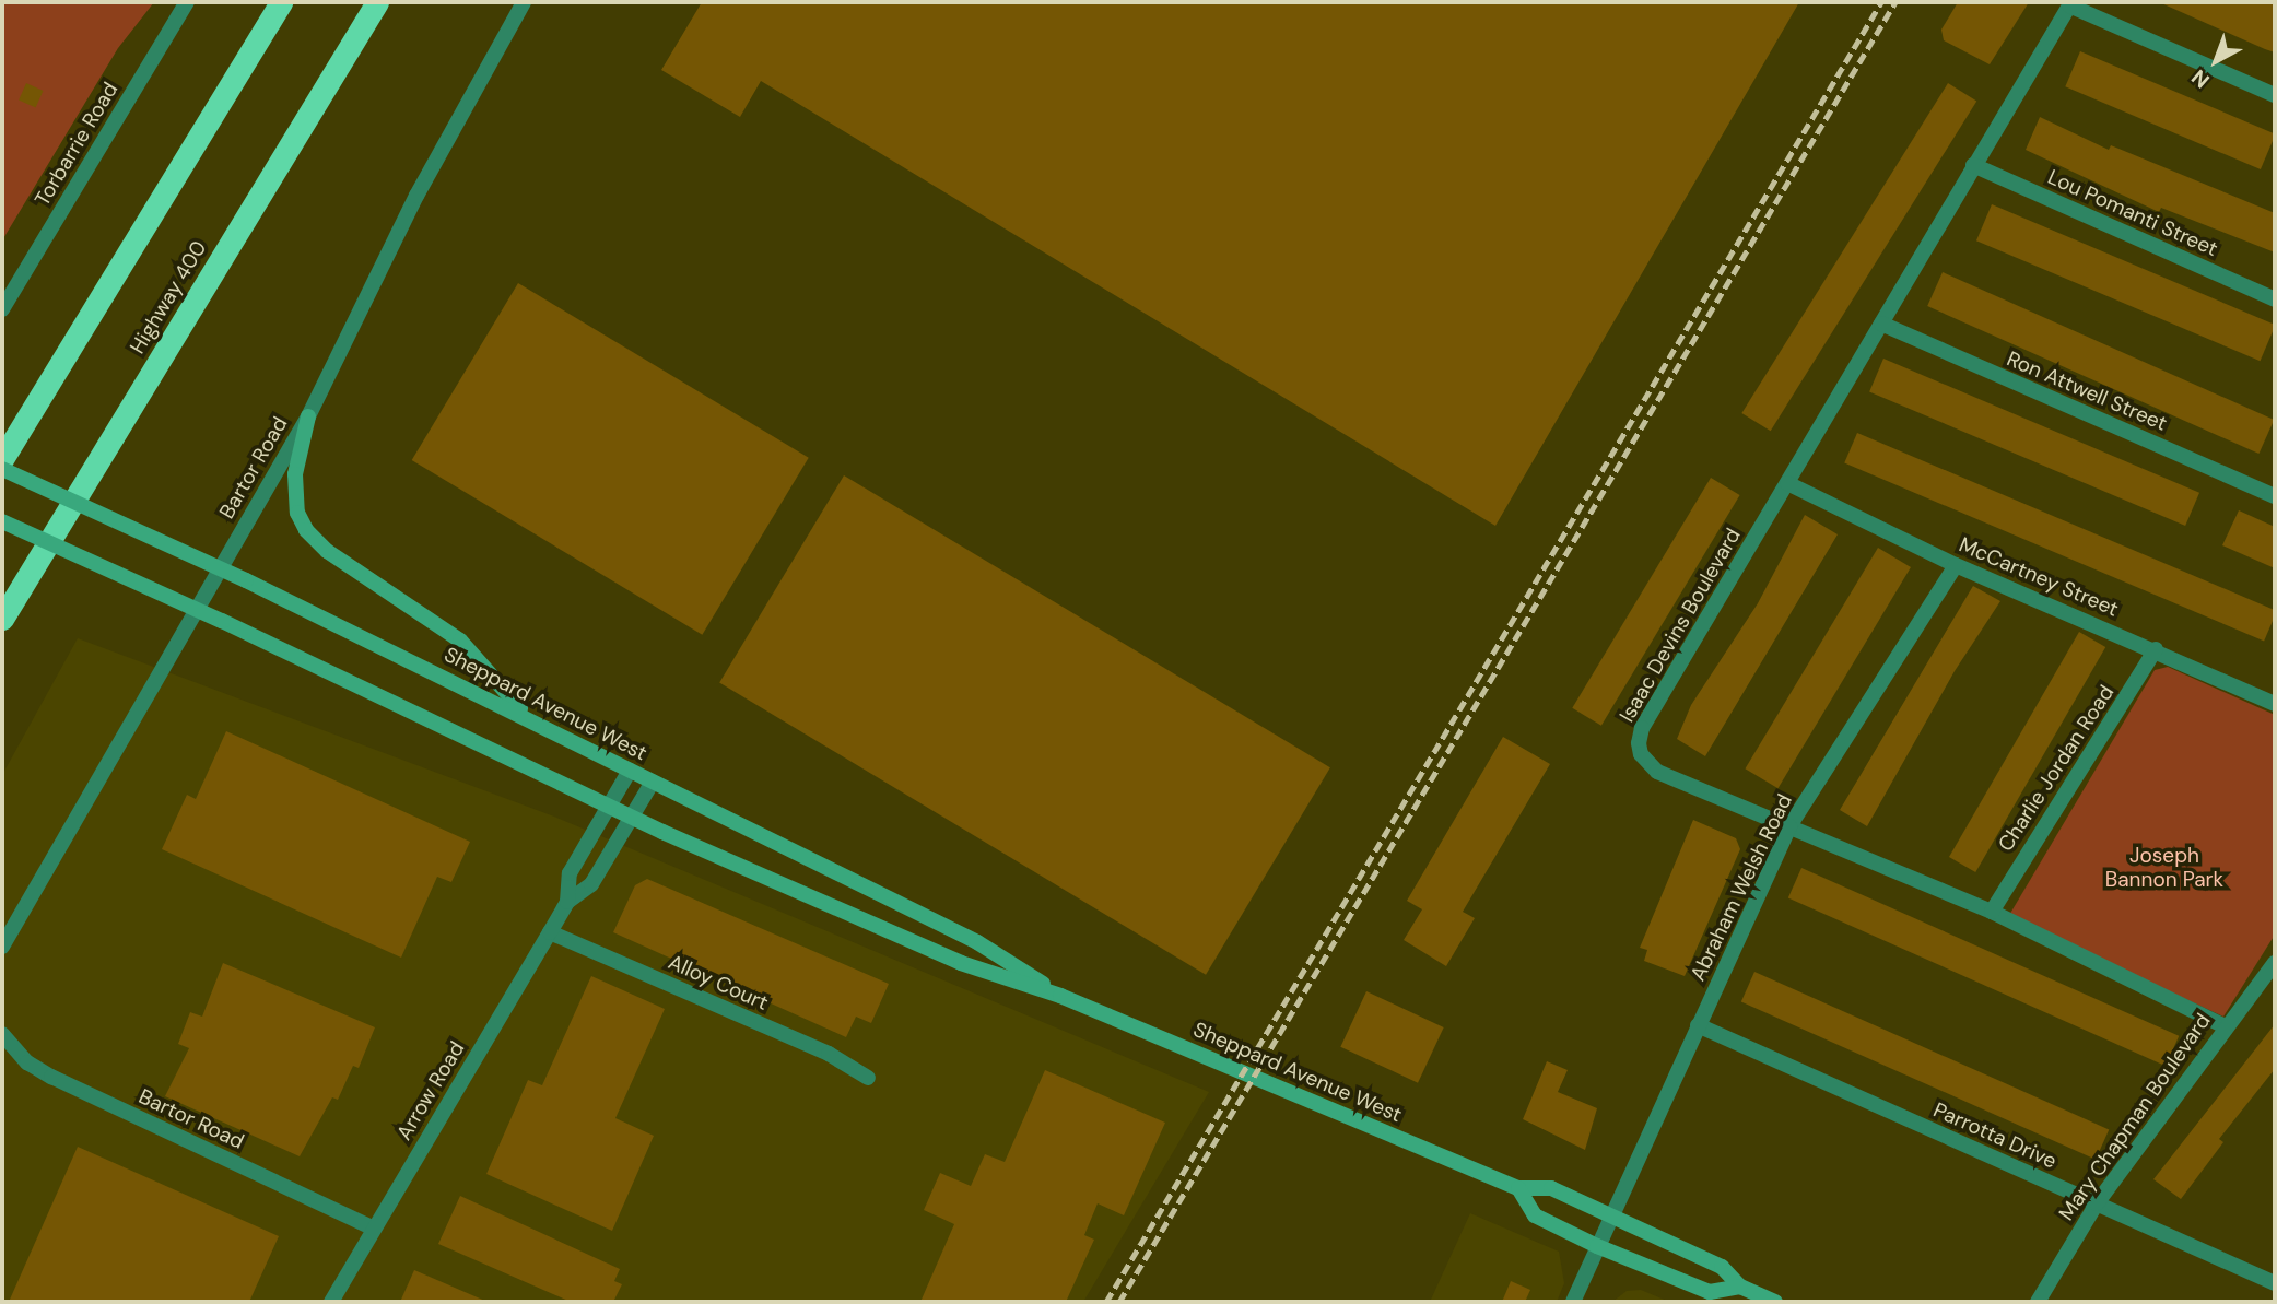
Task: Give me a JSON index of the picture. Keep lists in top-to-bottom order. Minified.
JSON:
{"streets":{"highway":["Highway 400"],"main road":["Sheppard Avenue West"],"street":["Torbarrie Road","Lou Pomanti Street","Ron Attwell Street","Bartor Road","McCartney Street","Isaac Devins Boulevard","Charlie Jordan Road","Abraham Welsh Road","Alloy Court","Arrow Road","Mary Chapman Boulevard","Parrotta Drive"]},"crossings":[["Lou Pomanti Street","Isaac Devins Boulevard"],["Ron Attwell Street","Isaac Devins Boulevard"],["Bartor Road","Arrow Road"],["McCartney Street","Isaac Devins Boulevard"],["McCartney Street","Charlie Jordan Road"],["McCartney Street","Abraham Welsh Road"],["Isaac Devins Boulevard","Charlie Jordan Road"],["Isaac Devins Boulevard","Abraham Welsh Road"],["Isaac Devins Boulevard","Mary Chapman Boulevard"],["Sheppard Avenue West","Abraham Welsh Road"],["Sheppard Avenue West","Arrow Road"],["Abraham Welsh Road","Parrotta Drive"],["Alloy Court","Arrow Road"],["Mary Chapman Boulevard","Parrotta Drive"]],"parks":["Joseph Bannon Park"],"north":"bottom left"}
